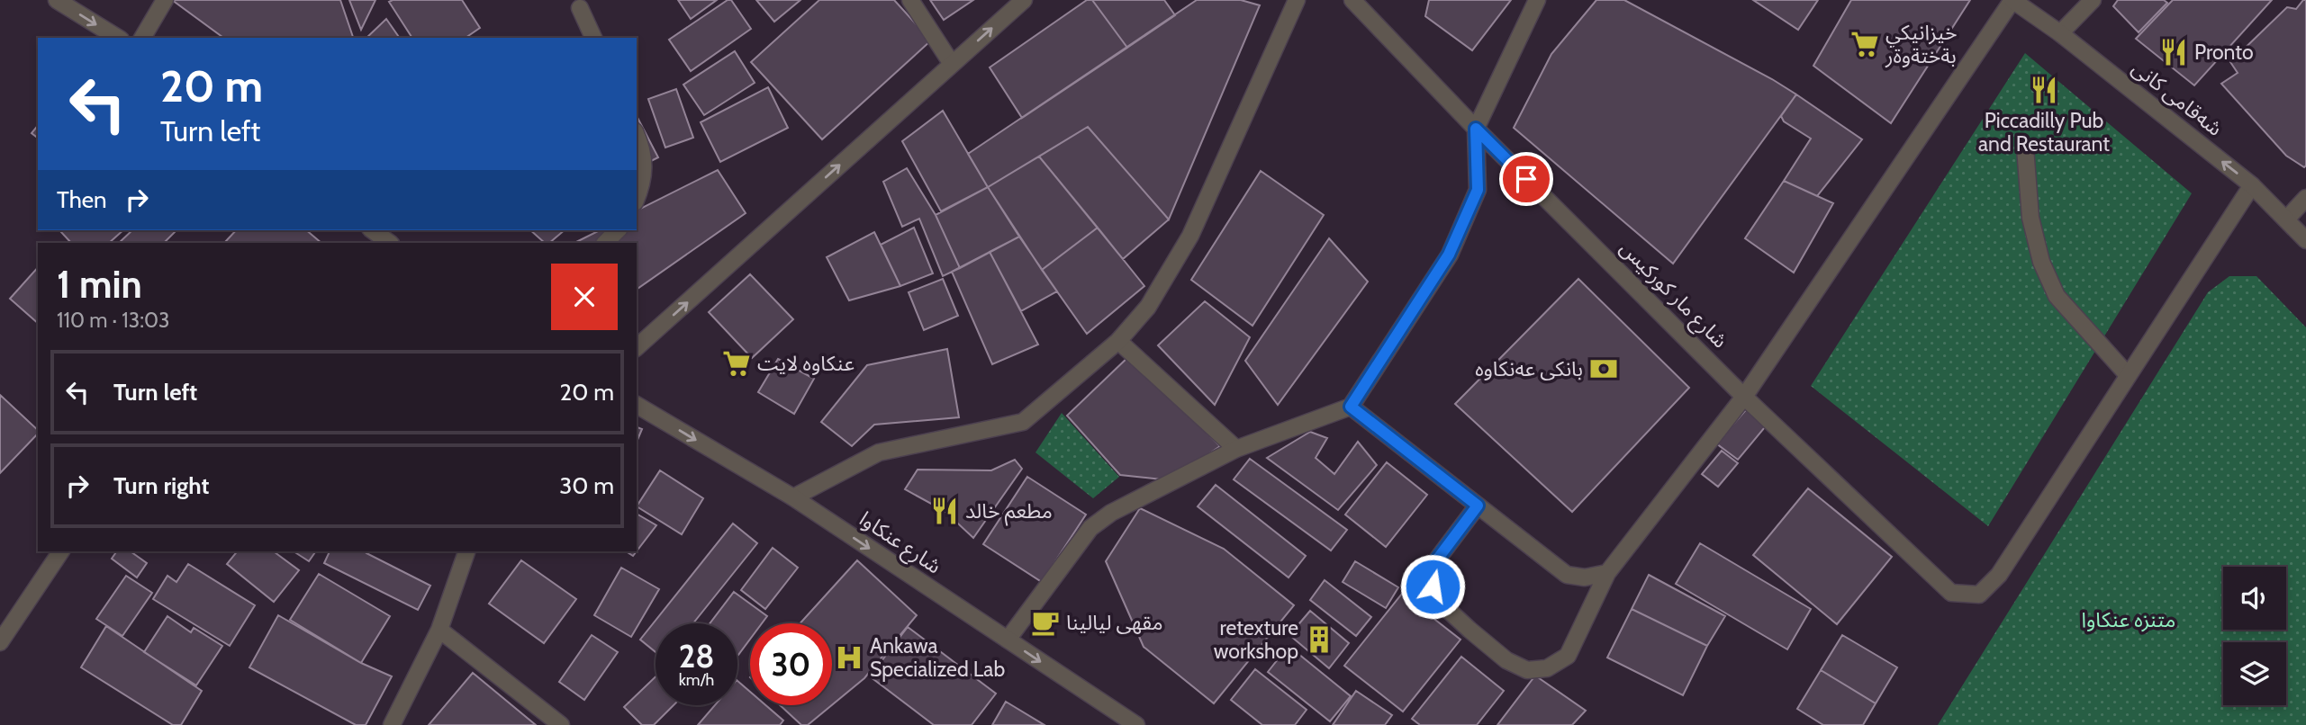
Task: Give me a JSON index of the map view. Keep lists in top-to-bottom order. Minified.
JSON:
{"streets":{"street":["شەقامی کانی","شارع مار كوركيس","شارع عنكاوا"]},"one_way":["شەقامی کانی","شارع عنكاوا"],"parks":["متنزه عنكاوا"],"places":{"supermarket":["خيزانيكي بةختةوةر","عنكاوه لايت"],"restaurant":["Pronto","Piccadilly Pub and Restaurant","مطعم خالد"],"bank":["بانکی عەنکاوە"],"cafe":["مقهى ليالينا"],"building":["retexture workshop"],"hospital":["Ankawa Specialized Lab"]},"page":{"turn":["20 m","Turn left"],"then":"Then","heading":["1 min","110 m · 13:03"],"list":[{"name":"Turn left","value":"20 m"},{"name":"Turn right","value":"30 m"}],"speed":"28 km/h","limit":"30"}}
